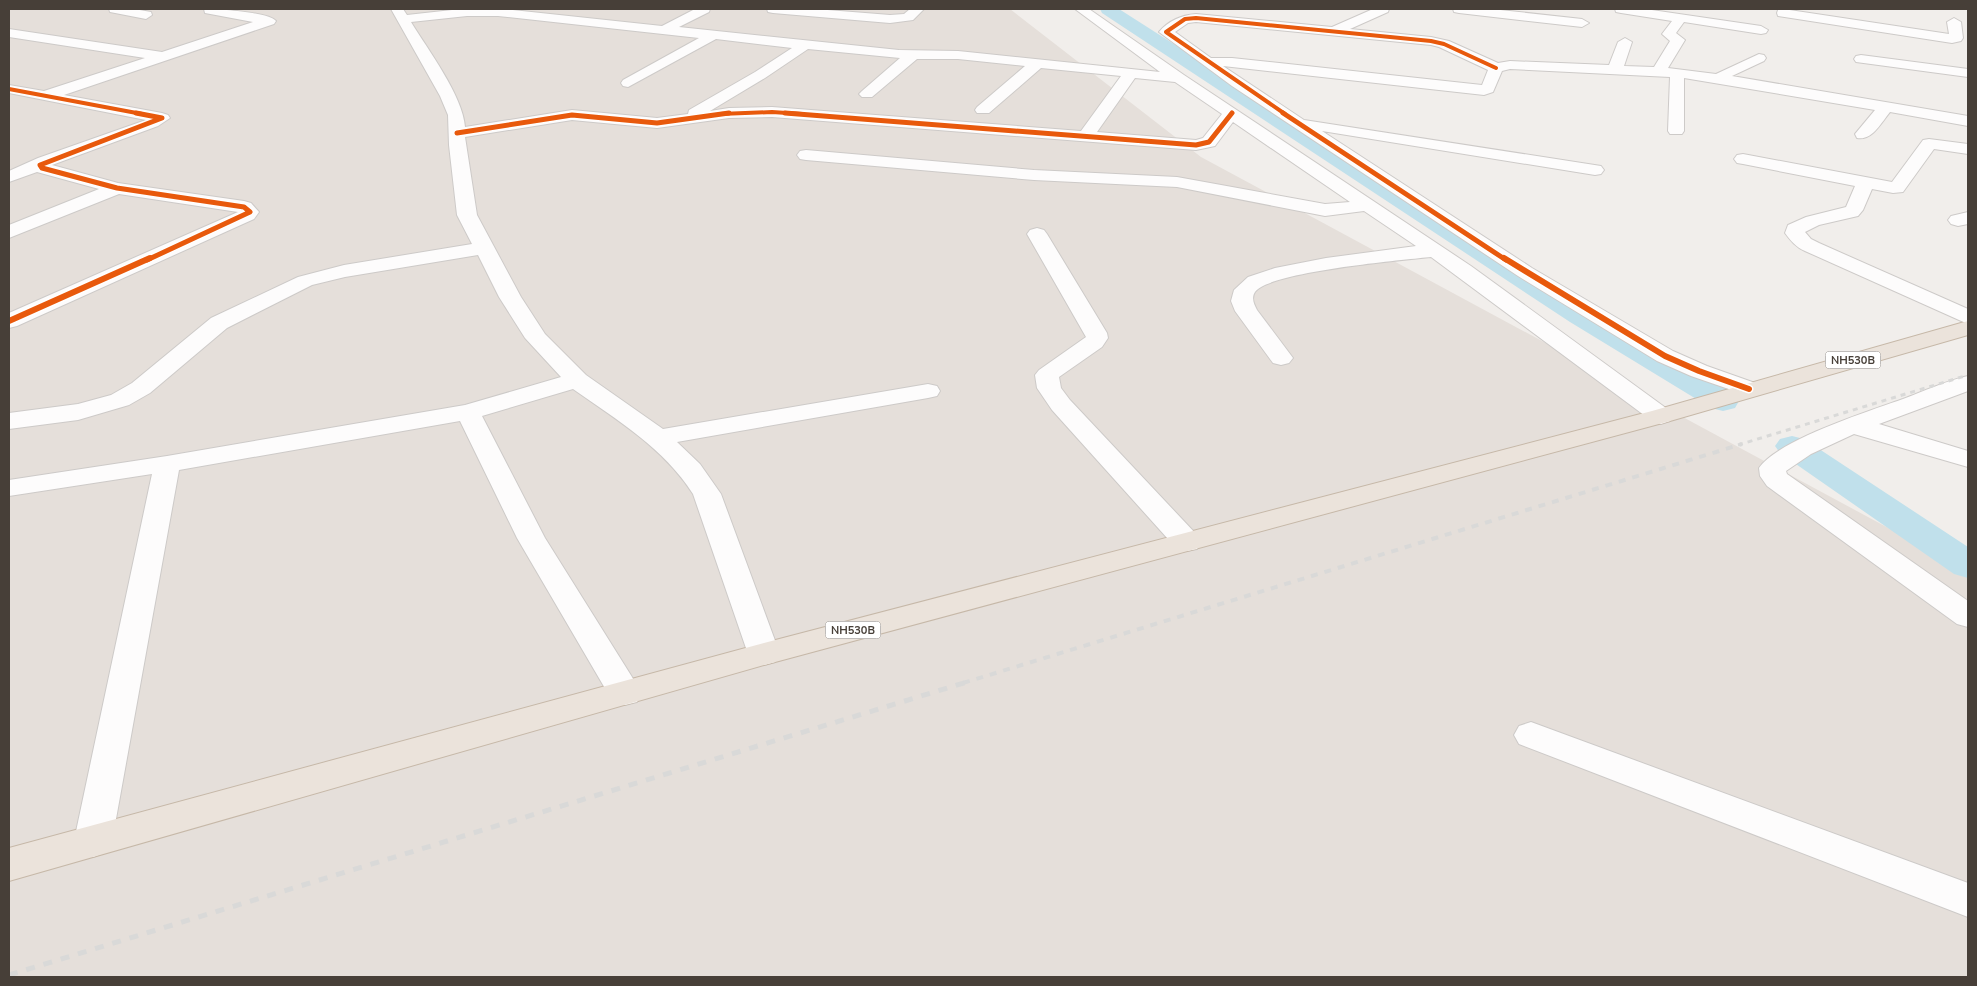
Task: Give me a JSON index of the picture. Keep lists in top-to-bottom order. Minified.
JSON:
{"streets":{"highway":["NH530B"]}}
